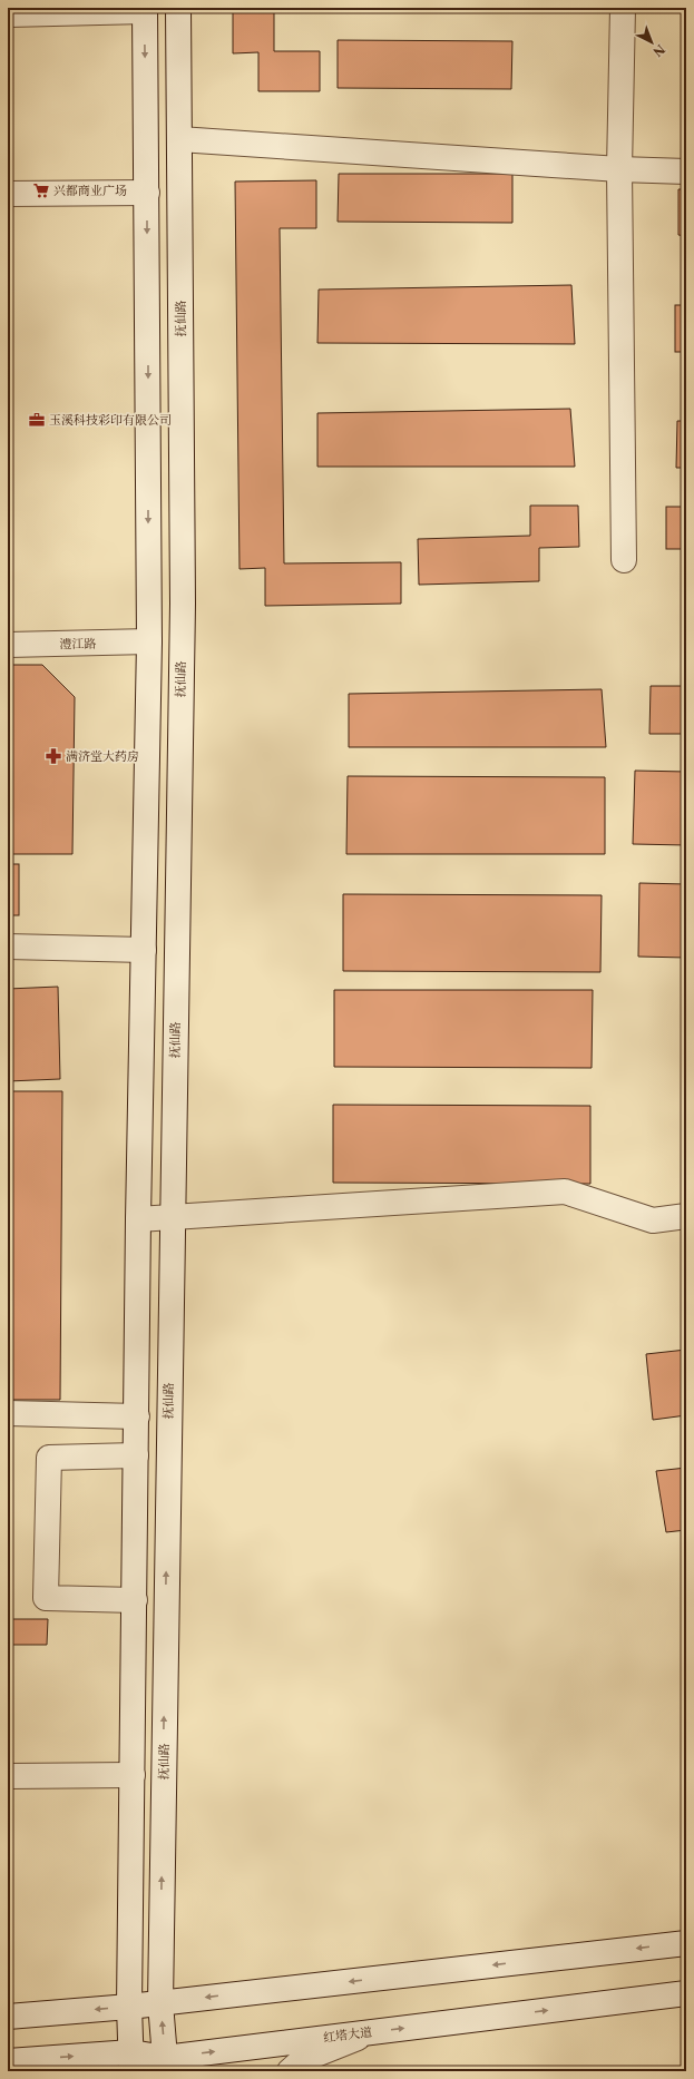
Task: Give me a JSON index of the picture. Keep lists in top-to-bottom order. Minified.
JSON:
{"streets":{"main road":["抚仙路","澧江路","红塔大道"]},"crossings":[["抚仙路","红塔大道"]],"places":{"supermarket":["兴都商业广场"],"office":["玉溪科技彩印有限公司"],"pharmacy":["满济堂大药房"]},"north":"bottom right"}
